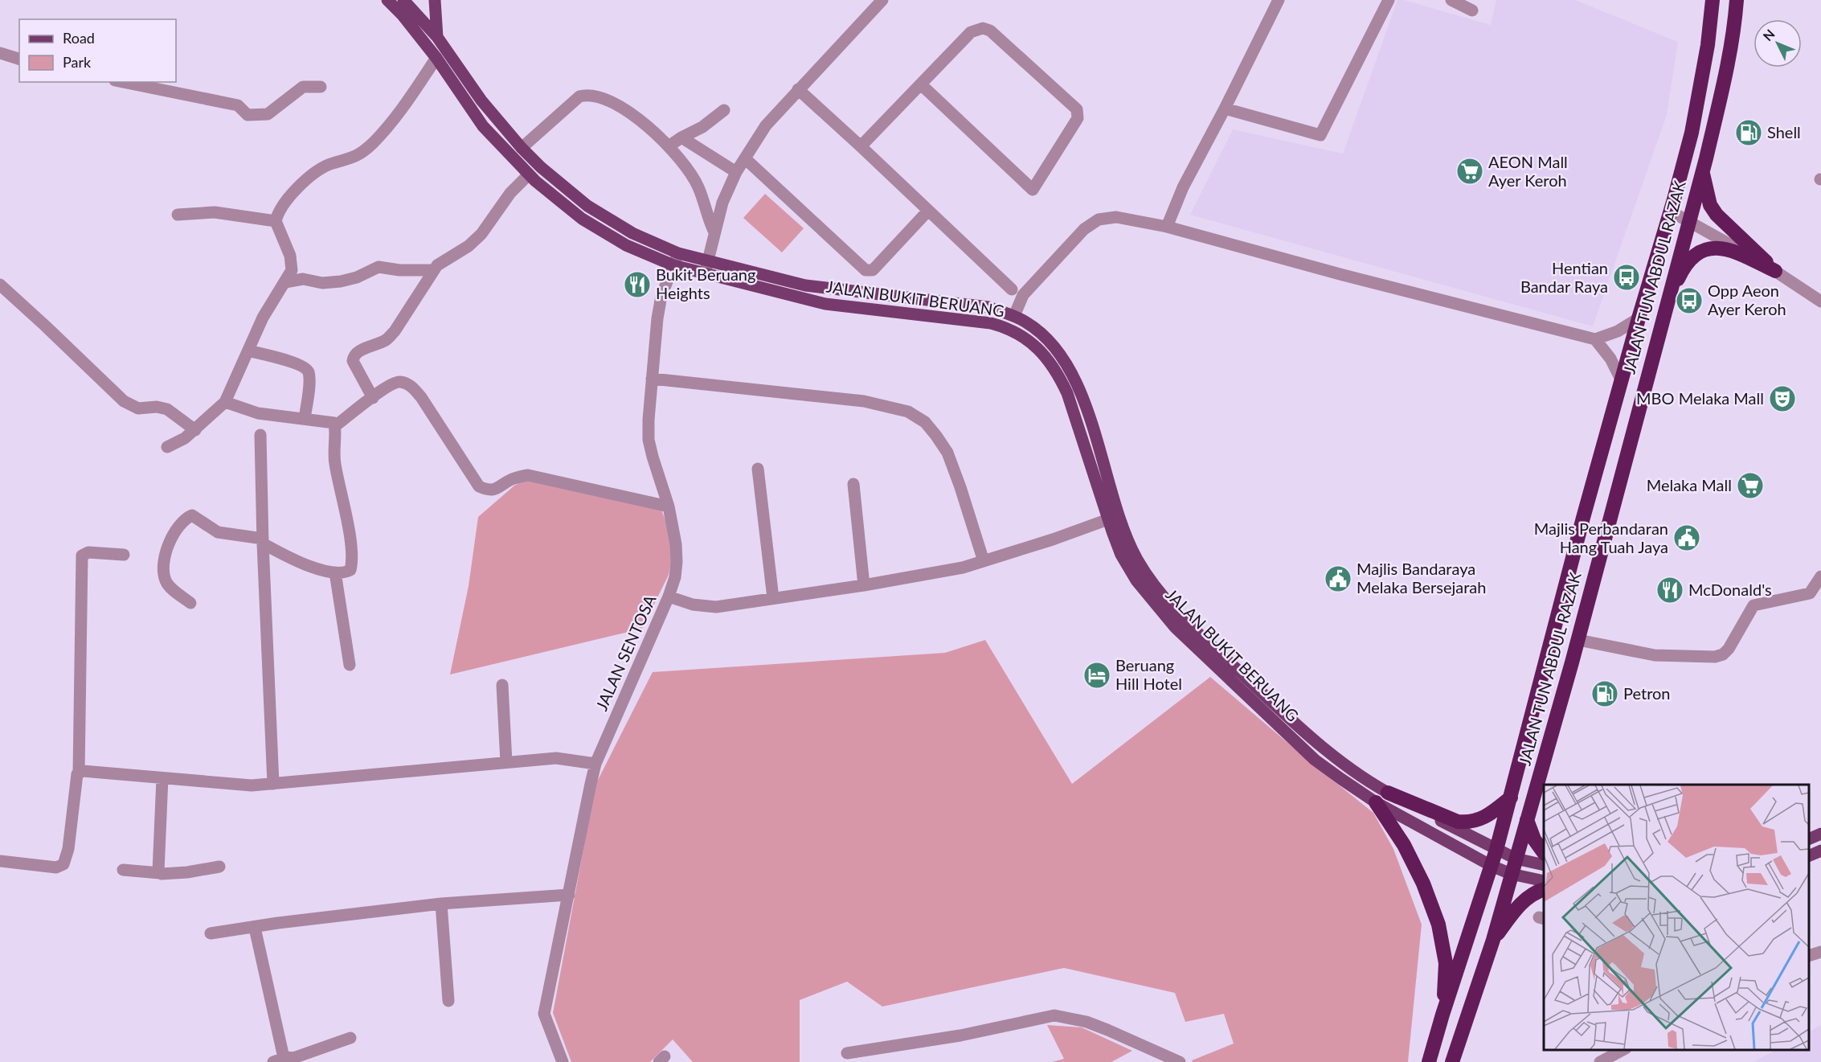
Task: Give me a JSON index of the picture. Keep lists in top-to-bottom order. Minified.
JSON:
{"streets":{"highway":["JALAN TUN ABDUL RAZAK"],"main road":["JALAN BUKIT BERUANG"],"street":["JALAN SENTOSA"]},"crossings":[["JALAN TUN ABDUL RAZAK","JALAN BUKIT BERUANG"],["JALAN BUKIT BERUANG","JALAN SENTOSA"]],"places":{"fuel station":["Shell","Petron"],"supermarket":["AEON Mall Ayer Keroh","Melaka Mall"],"bus stop":["Hentian Bandar Raya","Opp Aeon Ayer Keroh"],"restaurant":["Bukit Beruang Heights","McDonald's"],"theatre":["MBO Melaka Mall"],"public building":["Majlis Perbandaran Hang Tuah Jaya","Majlis Bandaraya Melaka Bersejarah"],"hotel":["Beruang Hill Hotel"]},"legend":["Road","Park"],"north":"top left"}
